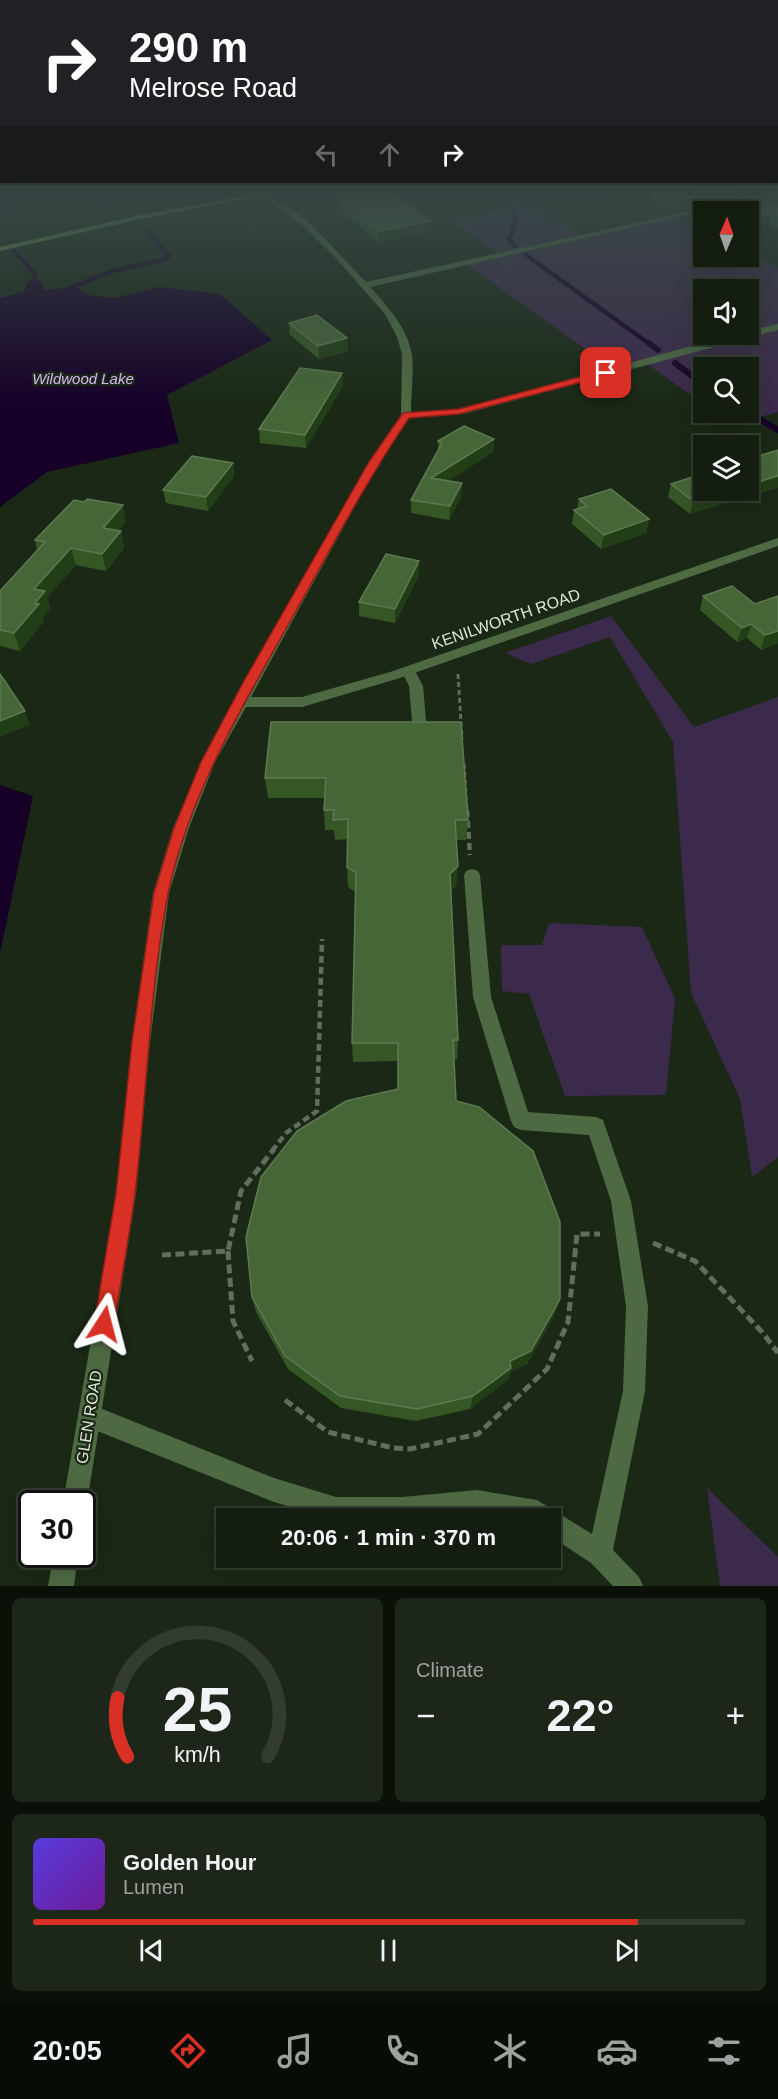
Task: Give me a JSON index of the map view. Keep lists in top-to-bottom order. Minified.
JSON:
{"streets":{"street":["KENILWORTH ROAD","GLEN ROAD"]},"crossings":[["KENILWORTH ROAD","GLEN ROAD"]],"water":["Wildwood Lake"],"north":"top","page":{"turn":["290 m","Melrose Road"],"limit":"30","trip":"20:06 · 1 min · 370 m","tile":"Climate","heat":["−","22°","+"],"song":["Golden Hour","Lumen"],"tabs":"20:05","gauge":["25","km/h"]}}
